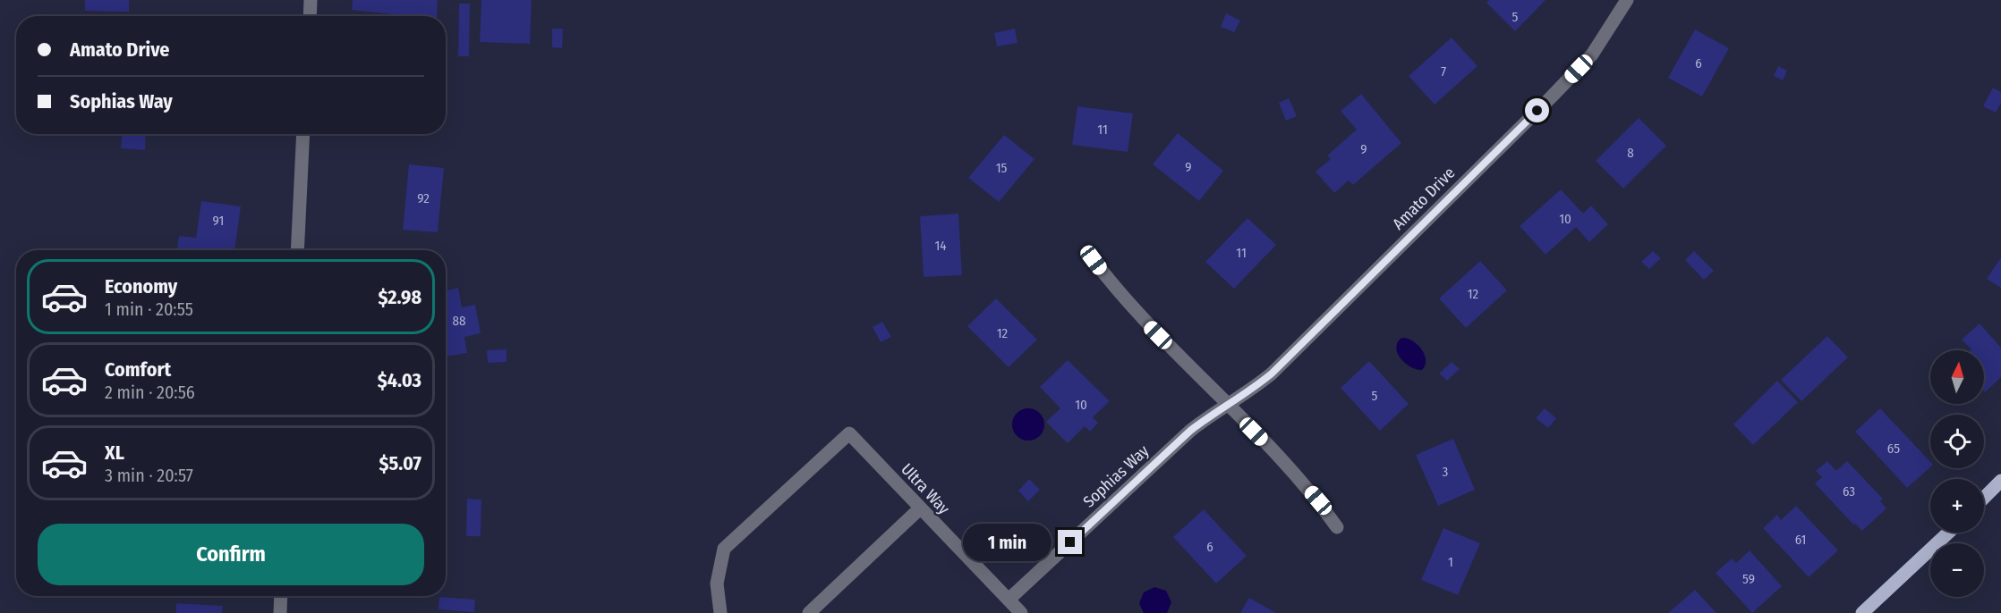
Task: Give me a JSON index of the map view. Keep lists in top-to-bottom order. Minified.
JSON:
{"streets":{"street":["Amato Drive","Sophias Way","Ultra Way"]},"crossings":[["Amato Drive","Sophias Way"],["Sophias Way","Ultra Way"]],"house_numbers":["5","6","7","11","9","8","9","15","92","10","91","14","11","12","88","12","5","10","65","3","63","61","6","1","59"],"north":"top","page":{"banner":["Amato Drive","Sophias Way"],"list":[{"name":"Economy","note":"1 min · 20:55","value":"$2.98"},{"name":"Comfort","note":"2 min · 20:56","value":"$4.03"},{"name":"XL","note":"3 min · 20:57","value":"$5.07"}],"map_buttons":["+","−"],"buttons":"Confirm","bubble":"1 min"}}
